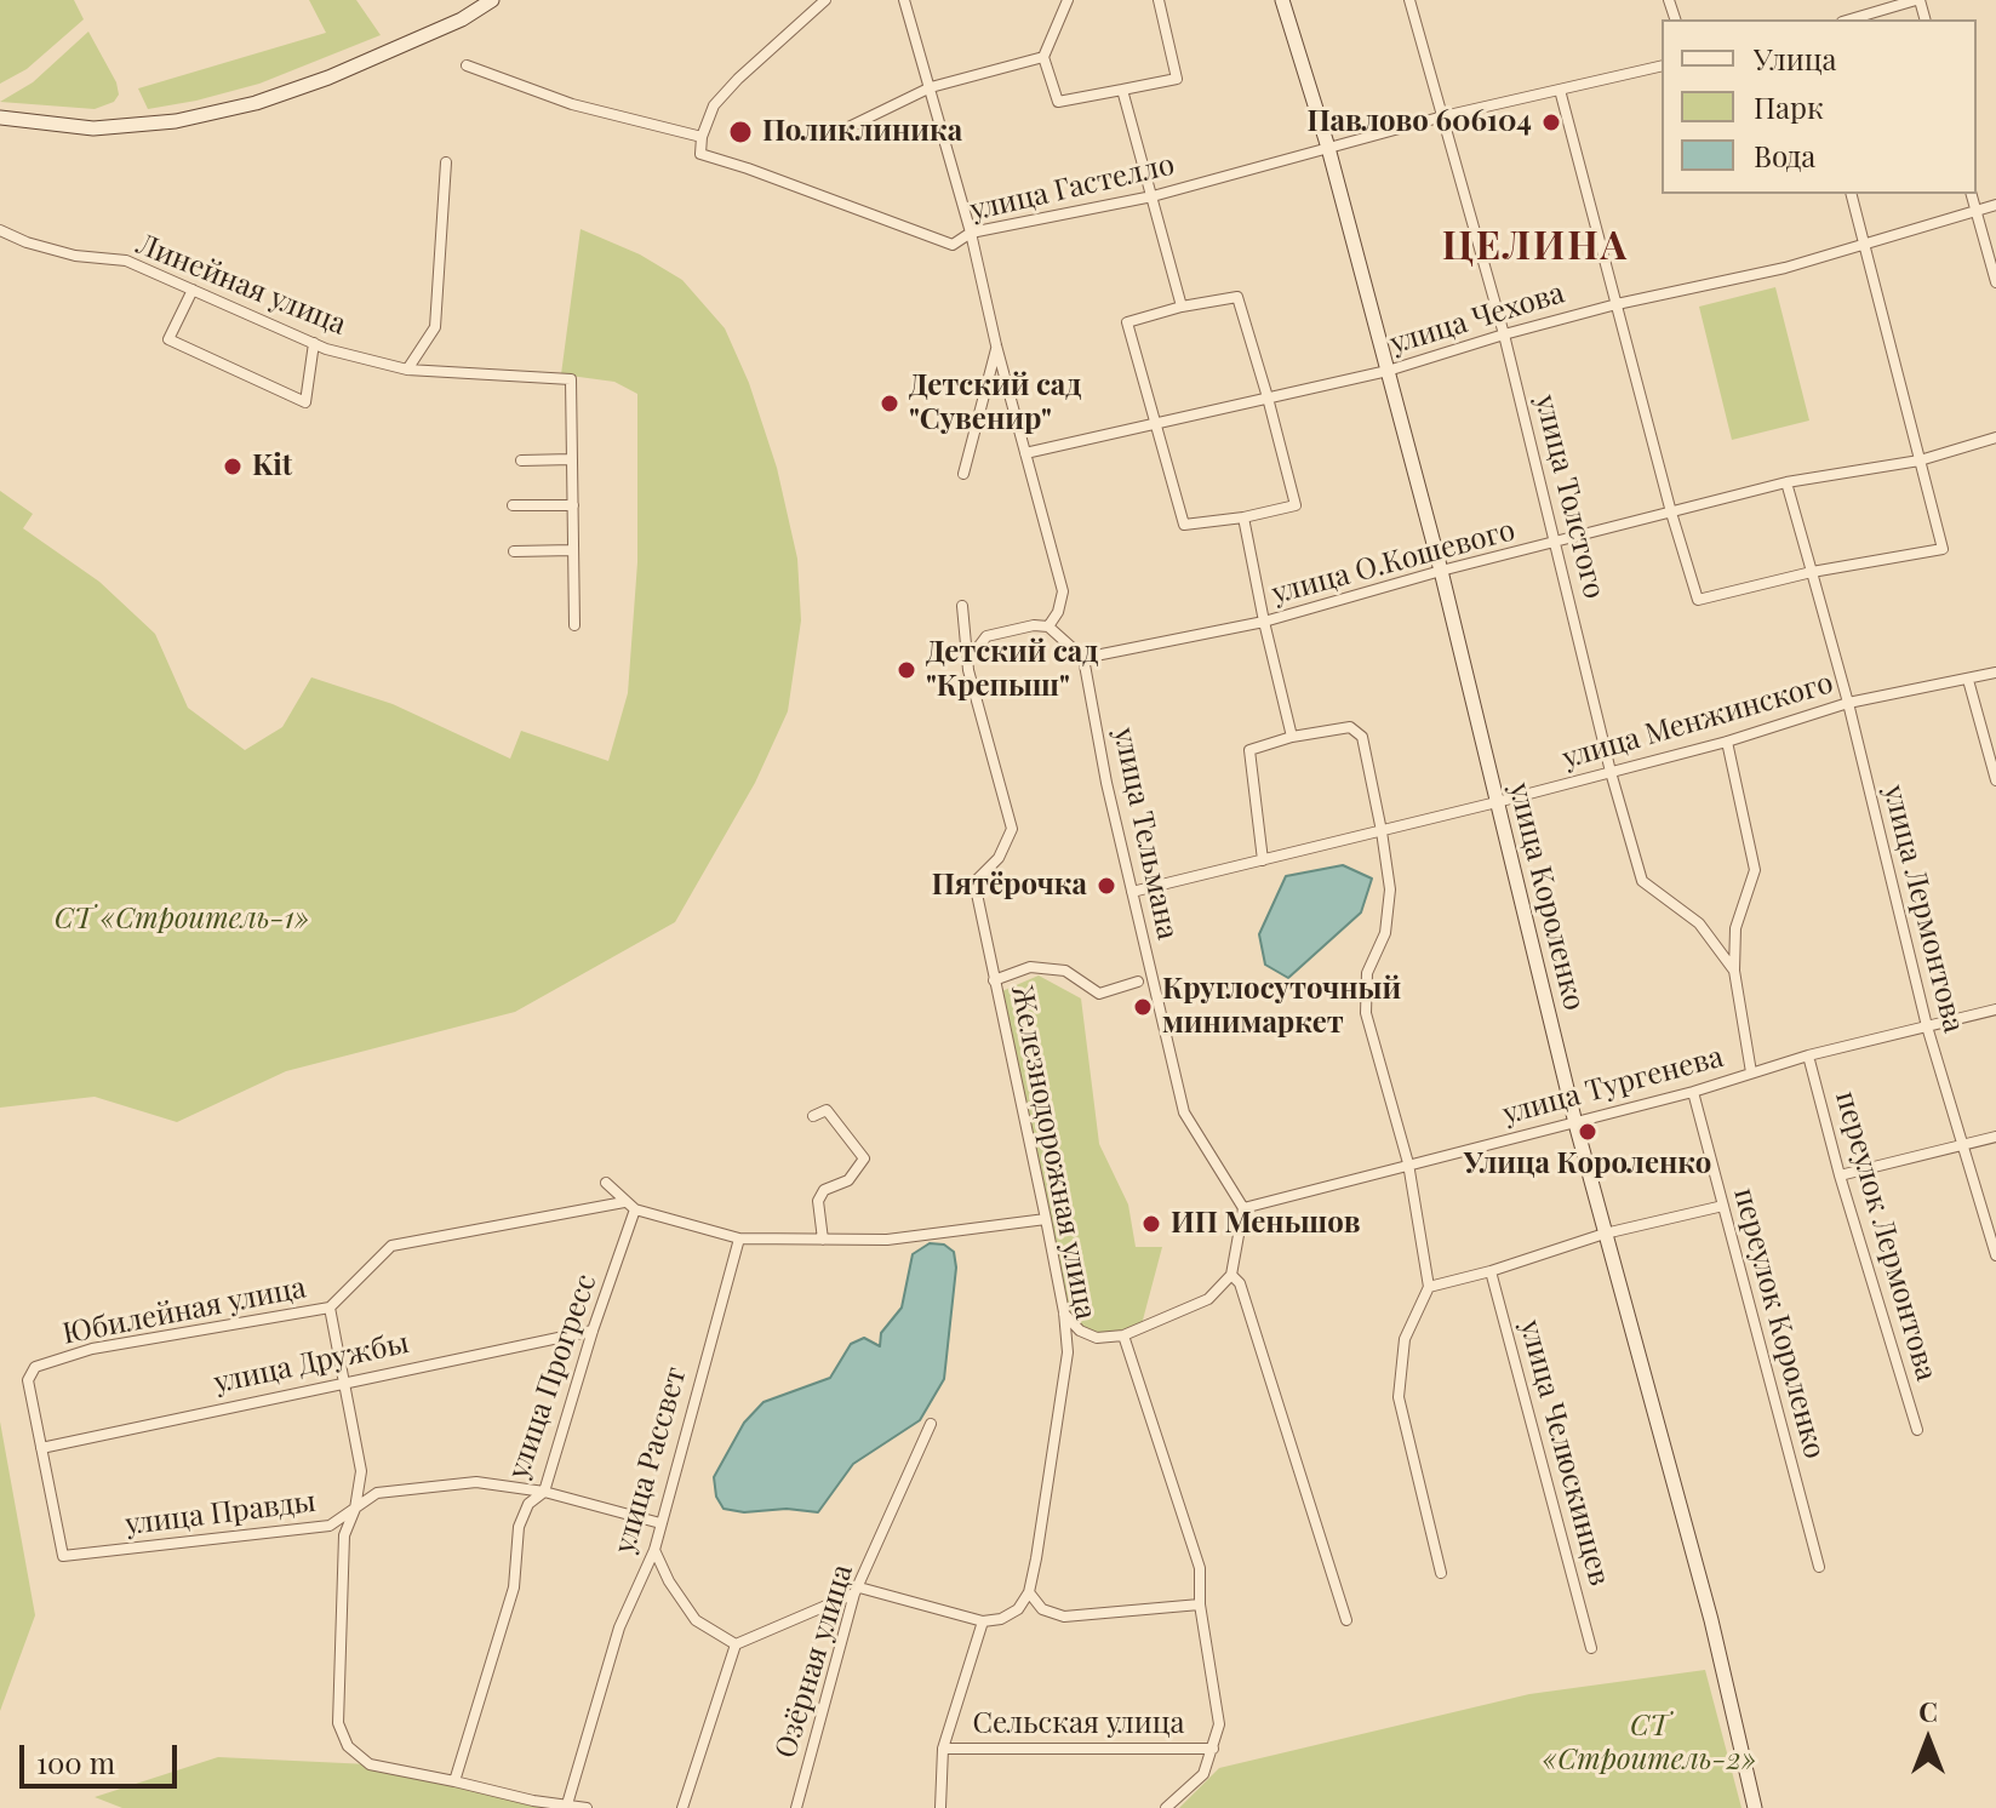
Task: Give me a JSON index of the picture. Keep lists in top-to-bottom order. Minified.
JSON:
{"streets":{"street":["улица Гастелло","Линейная улица","улица Чехова","улица Толстого","улица О.Кошевого","улица Менжинского","улица Тельмана","улица Короленко","улица Лермонтова","улица Тургенева","Железнодорожная улица","переулок Лермонтова","Юбилейная улица","переулок Короленко","улица Дружбы","улица Прогресс","улица Челюскинцев","улица Рассвет","улица Правды","Озёрная улица","Сельская улица"]},"crossings":[["улица Гастелло","улица Толстого"],["улица Гастелло","улица Короленко"],["улица Чехова","улица Толстого"],["улица Чехова","улица Короленко"],["улица Толстого","улица О.Кошевого"],["улица Толстого","улица Менжинского"],["улица Толстого","улица Тургенева"],["улица О.Кошевого","улица Тельмана"],["улица О.Кошевого","улица Короленко"],["улица О.Кошевого","улица Лермонтова"],["улица Менжинского","улица Тельмана"],["улица Менжинского","улица Короленко"],["улица Менжинского","улица Лермонтова"],["улица Тельмана","улица Тургенева"],["улица Короленко","улица Тургенева"],["улица Лермонтова","улица Тургенева"],["улица Тургенева","переулок Лермонтова"],["улица Тургенева","переулок Короленко"],["Железнодорожная улица","Сельская улица"],["Юбилейная улица","улица Дружбы"],["Юбилейная улица","улица Правды"],["улица Дружбы","улица Прогресс"],["улица Прогресс","улица Правды"],["улица Рассвет","улица Правды"]],"districts":["ЦЕЛИНА"],"parks":["СТ «Строитель-1»","СТ «Строитель-2»"],"places":["Павлово 606104","Поликлиника","Детский сад \"Сувенир\"","Kit","Детский сад \"Крепыш\"","Пятёрочка","Круглосуточный минимаркет","Улица Короленко","ИП Меньшов"],"legend":["Улица","Парк","Вода"],"scale_bar":"100 m","north":"top"}
